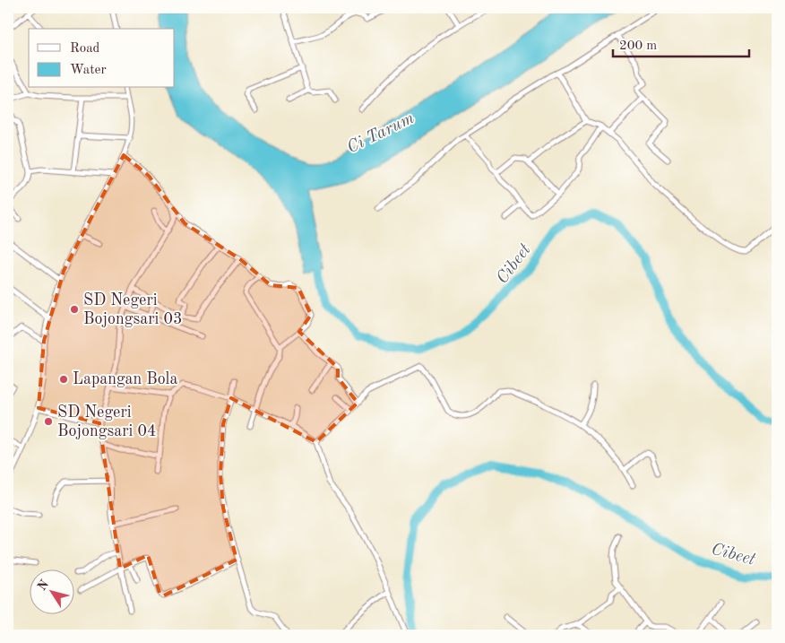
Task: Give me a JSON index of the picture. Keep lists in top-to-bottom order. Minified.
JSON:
{"water":["Ci Tarum","Cibeet"],"places":["SD Negeri Bojongsari 03","Lapangan Bola","SD Negeri Bojongsari 04"],"legend":["Road","Water"],"scale_bar":"200 m","north":"top left"}
